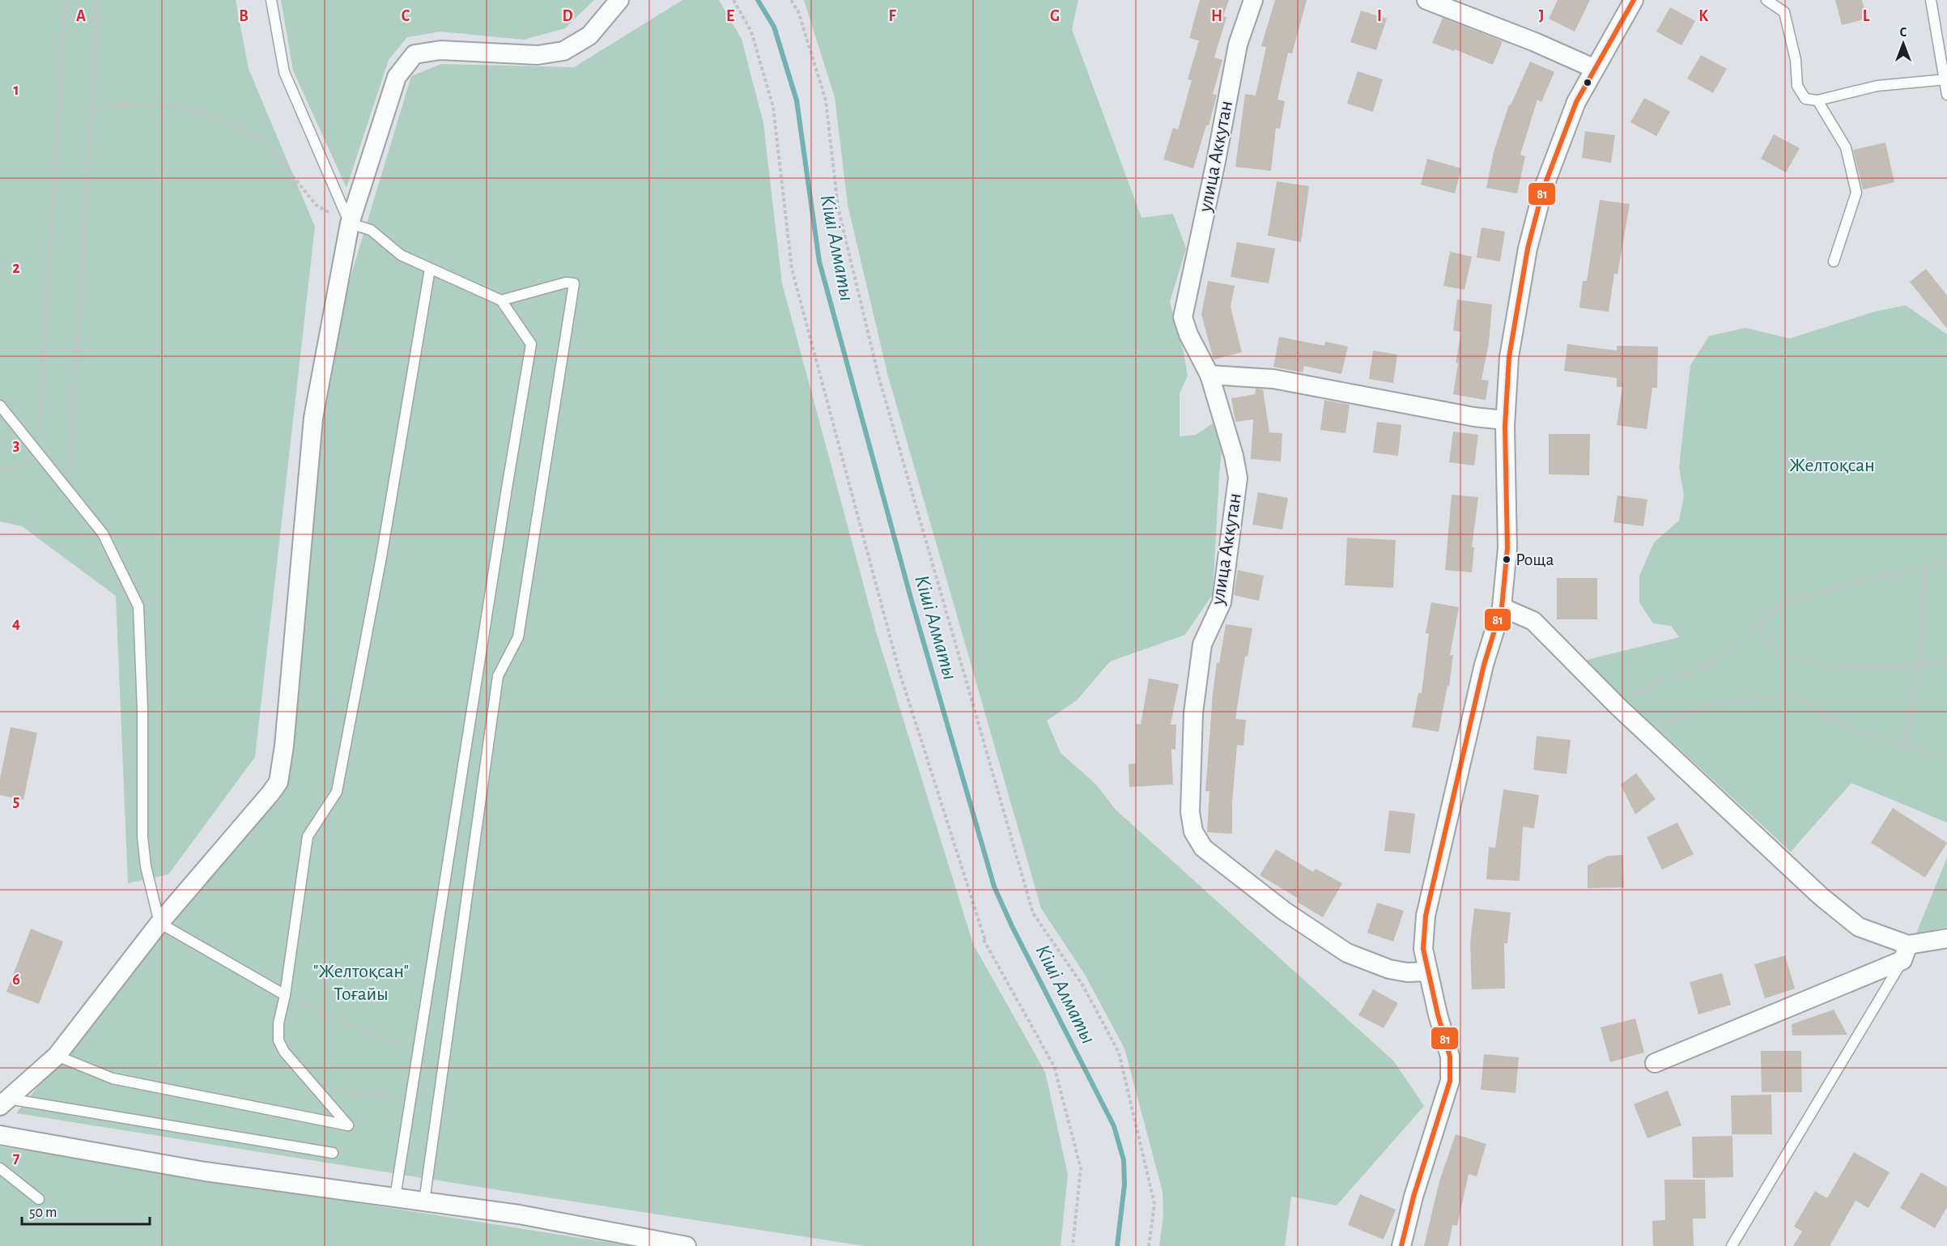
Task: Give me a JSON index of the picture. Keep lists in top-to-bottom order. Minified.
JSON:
{"streets":{"street":["улица Аккутан"]},"water":["Кіші Алматы"],"parks":["Желтоқсан","\"Желтоқсан\" Тоғайы"],"places":["Роща"],"lines":["transit line 81"],"scale_bar":"50 m","north":"top","grid":{"columns":["A","B","C","D","E","F","G","H","I","J","K","L"],"rows":["1","2","3","4","5","6","7"]}}
